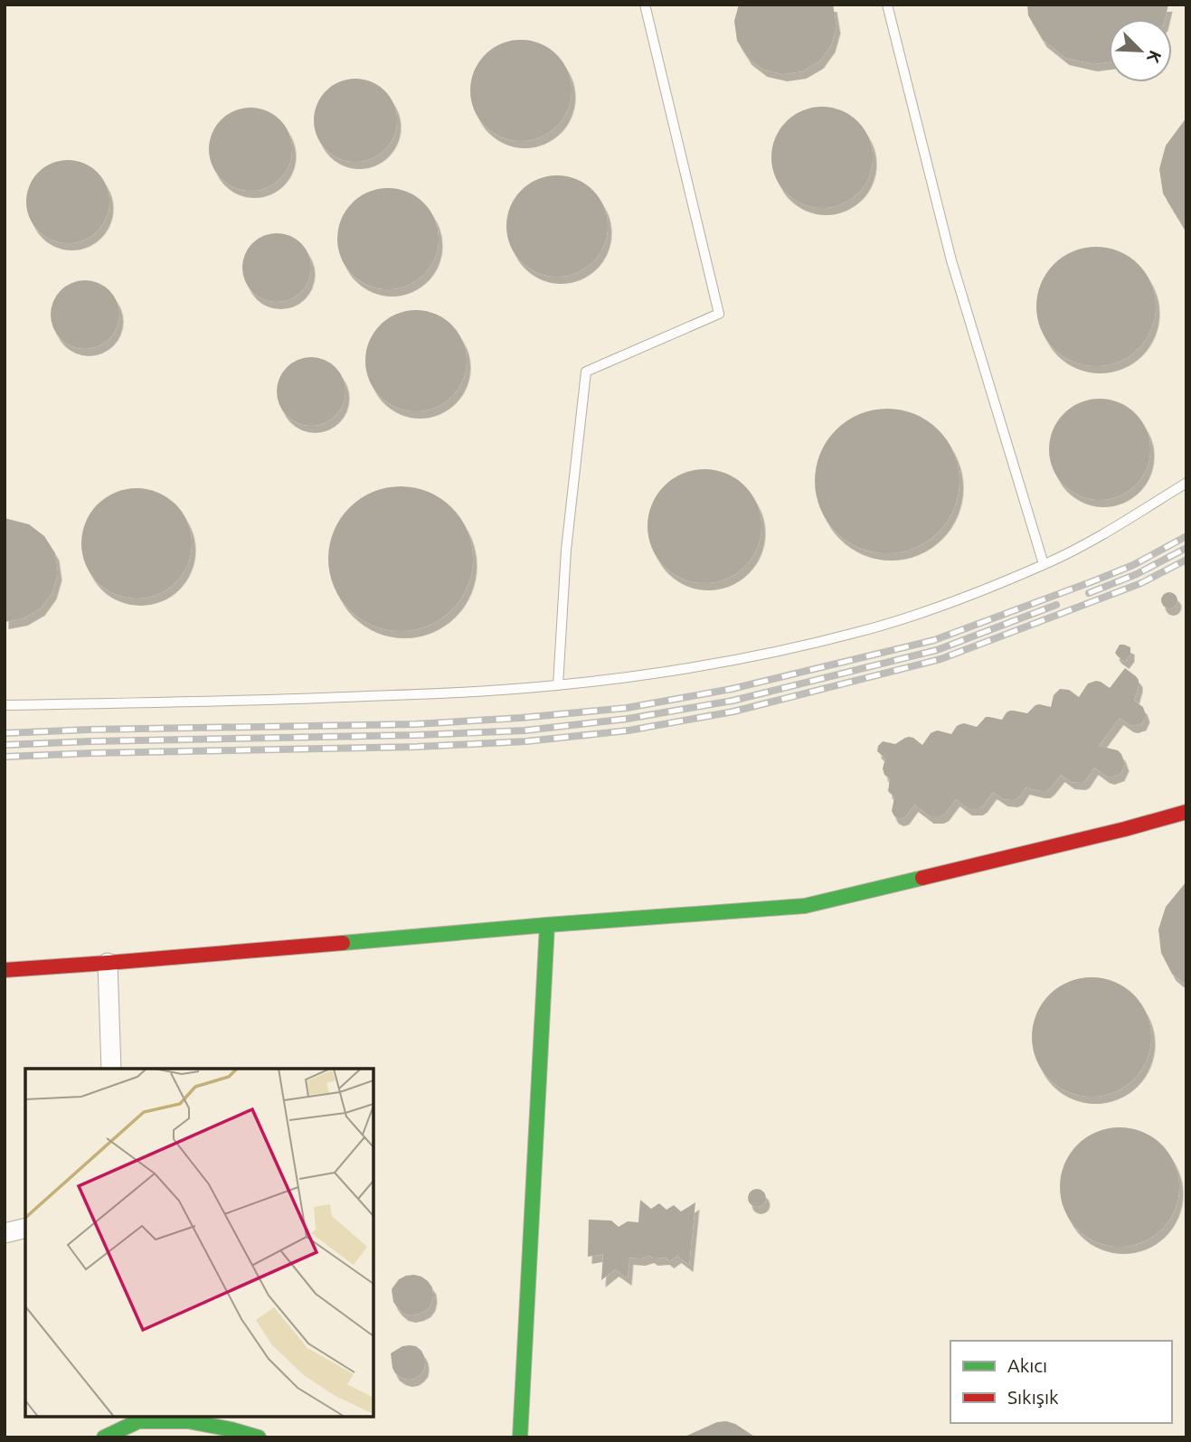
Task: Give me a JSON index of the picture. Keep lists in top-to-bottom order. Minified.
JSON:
{"legend":["Akıcı","Sıkışık"],"north":"bottom right"}
